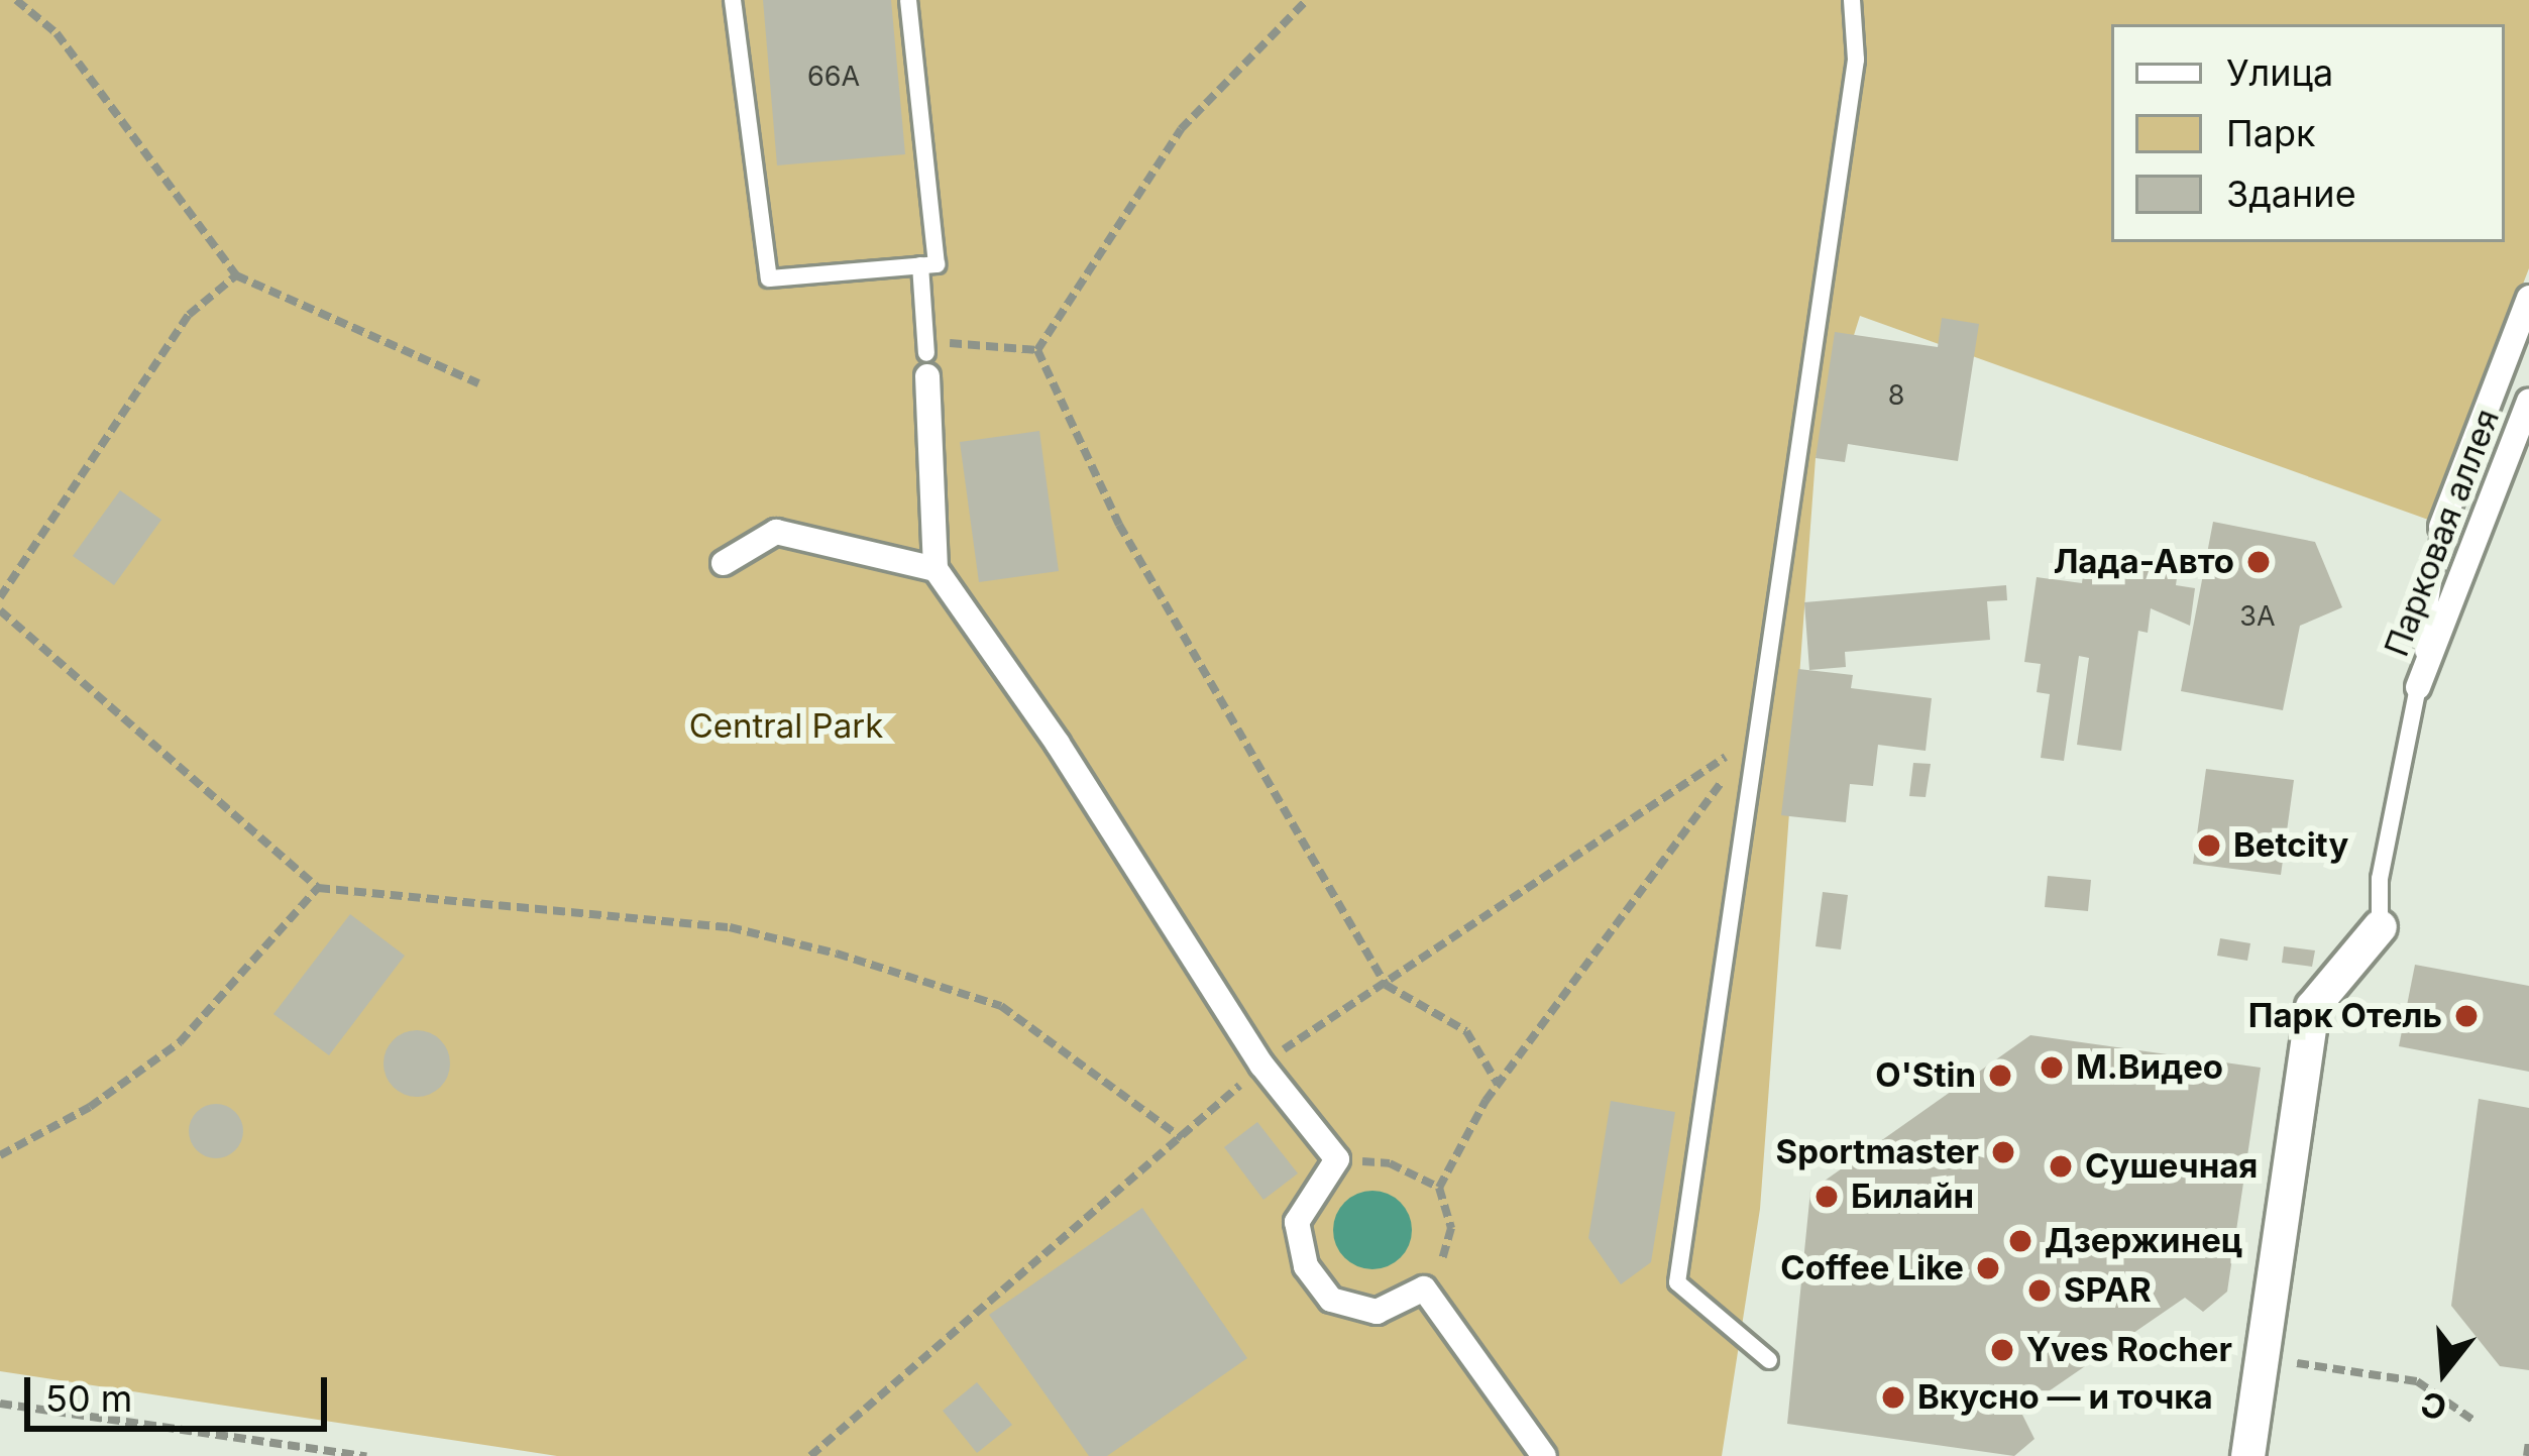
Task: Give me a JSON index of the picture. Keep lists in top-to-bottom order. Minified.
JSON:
{"streets":{"street":["Парковая аллея"]},"parks":["Central Park"],"places":["Лада-Авто","Betcity","Парк Отель","М.Видео","O'Stin","Sportmaster","Сушечная","Билайн","Дзержинец","Coffee Like","SPAR","Yves Rocher","Вкусно — и точка"],"house_numbers":["66А","8","3А"],"legend":["Улица","Парк","Здание"],"scale_bar":"50 m","north":"bottom"}
